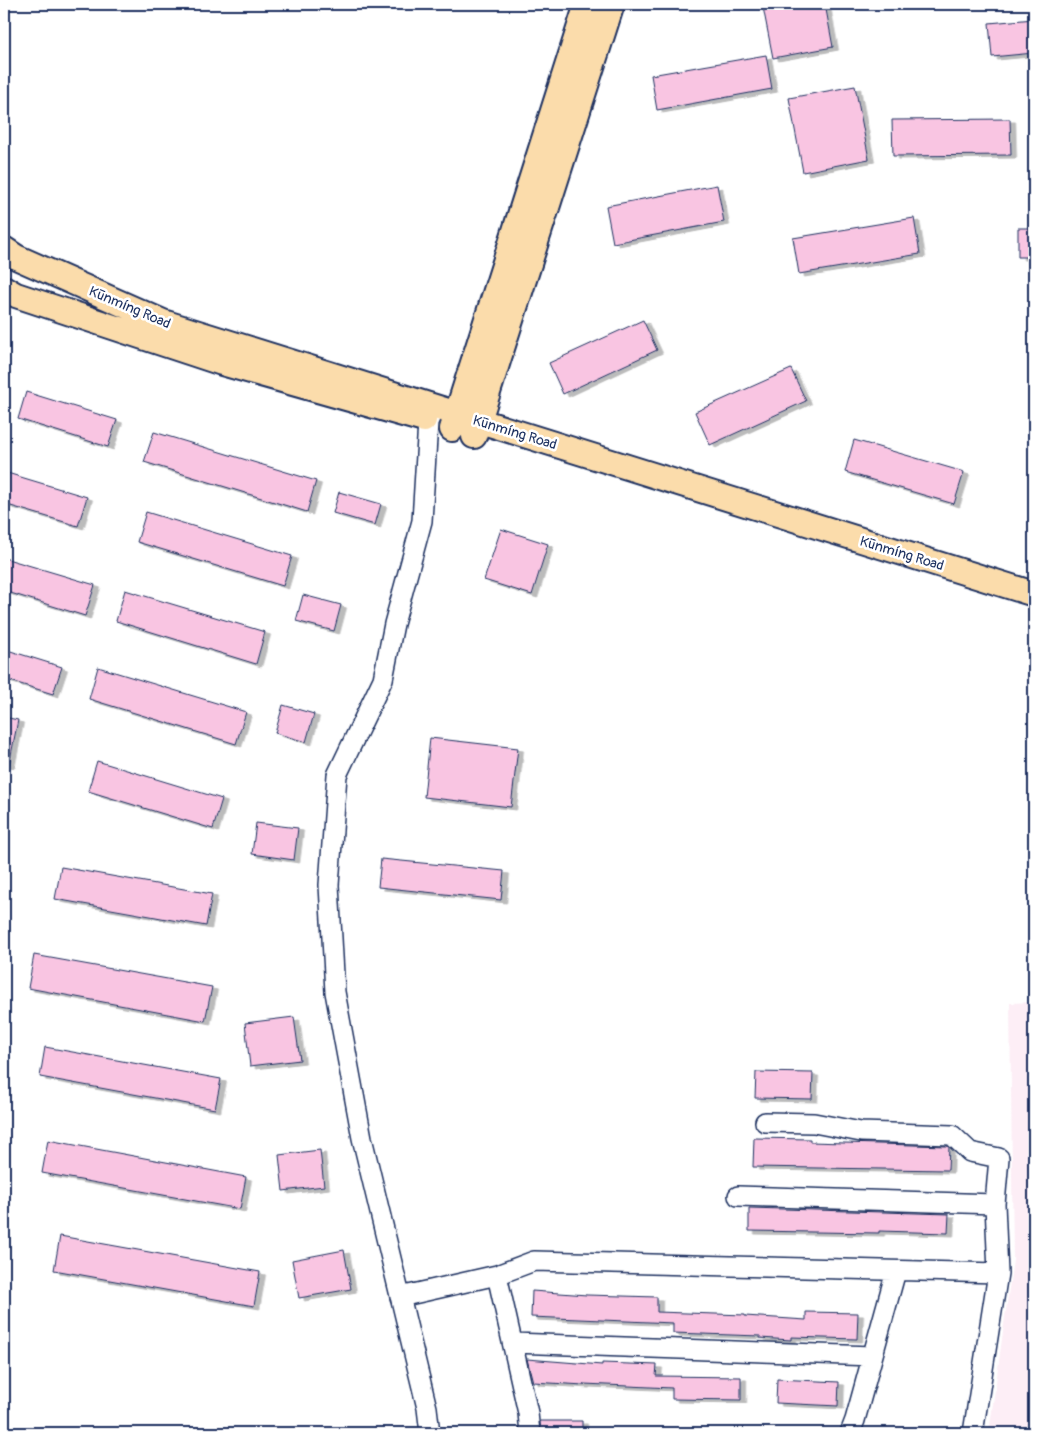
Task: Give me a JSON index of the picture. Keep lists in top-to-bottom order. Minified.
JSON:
{"streets":{"main road":["Kūnmíng Road"]}}
